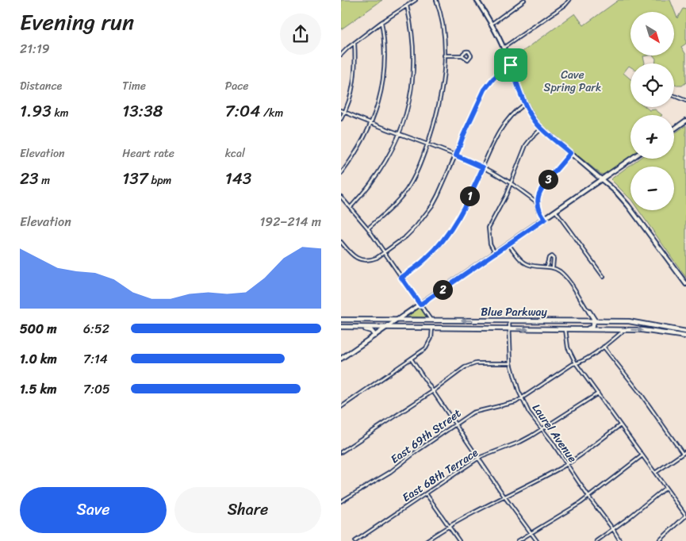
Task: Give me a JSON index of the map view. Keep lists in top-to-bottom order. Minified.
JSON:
{"streets":{"highway":["Blue Parkway"],"street":["Laurel Avenue","East 69th Street","East 68th Terrace"]},"crossings":[["Blue Parkway","Laurel Avenue"],["Blue Parkway","East 69th Street"],["Laurel Avenue","East 69th Street"],["Laurel Avenue","East 68th Terrace"]],"parks":["Cave Spring Park"],"north":"bottom right","page":{"heading":["Evening run","21:19"],"map_buttons":["+","−"],"stats":[["Distance","1.93 km"],["Time","13:38"],["Pace","7:04 /km"],["Elevation","23 m"],["Heart rate","137 bpm"],["kcal","143"]],"pins":["3","1","2"],"chart":["Elevation","192–214 m"],"list":[{"name":"500 m","note":"6:52"},{"name":"1.0 km","note":"7:14"},{"name":"1.5 km","note":"7:05"}],"buttons":["Save","Share"]}}
